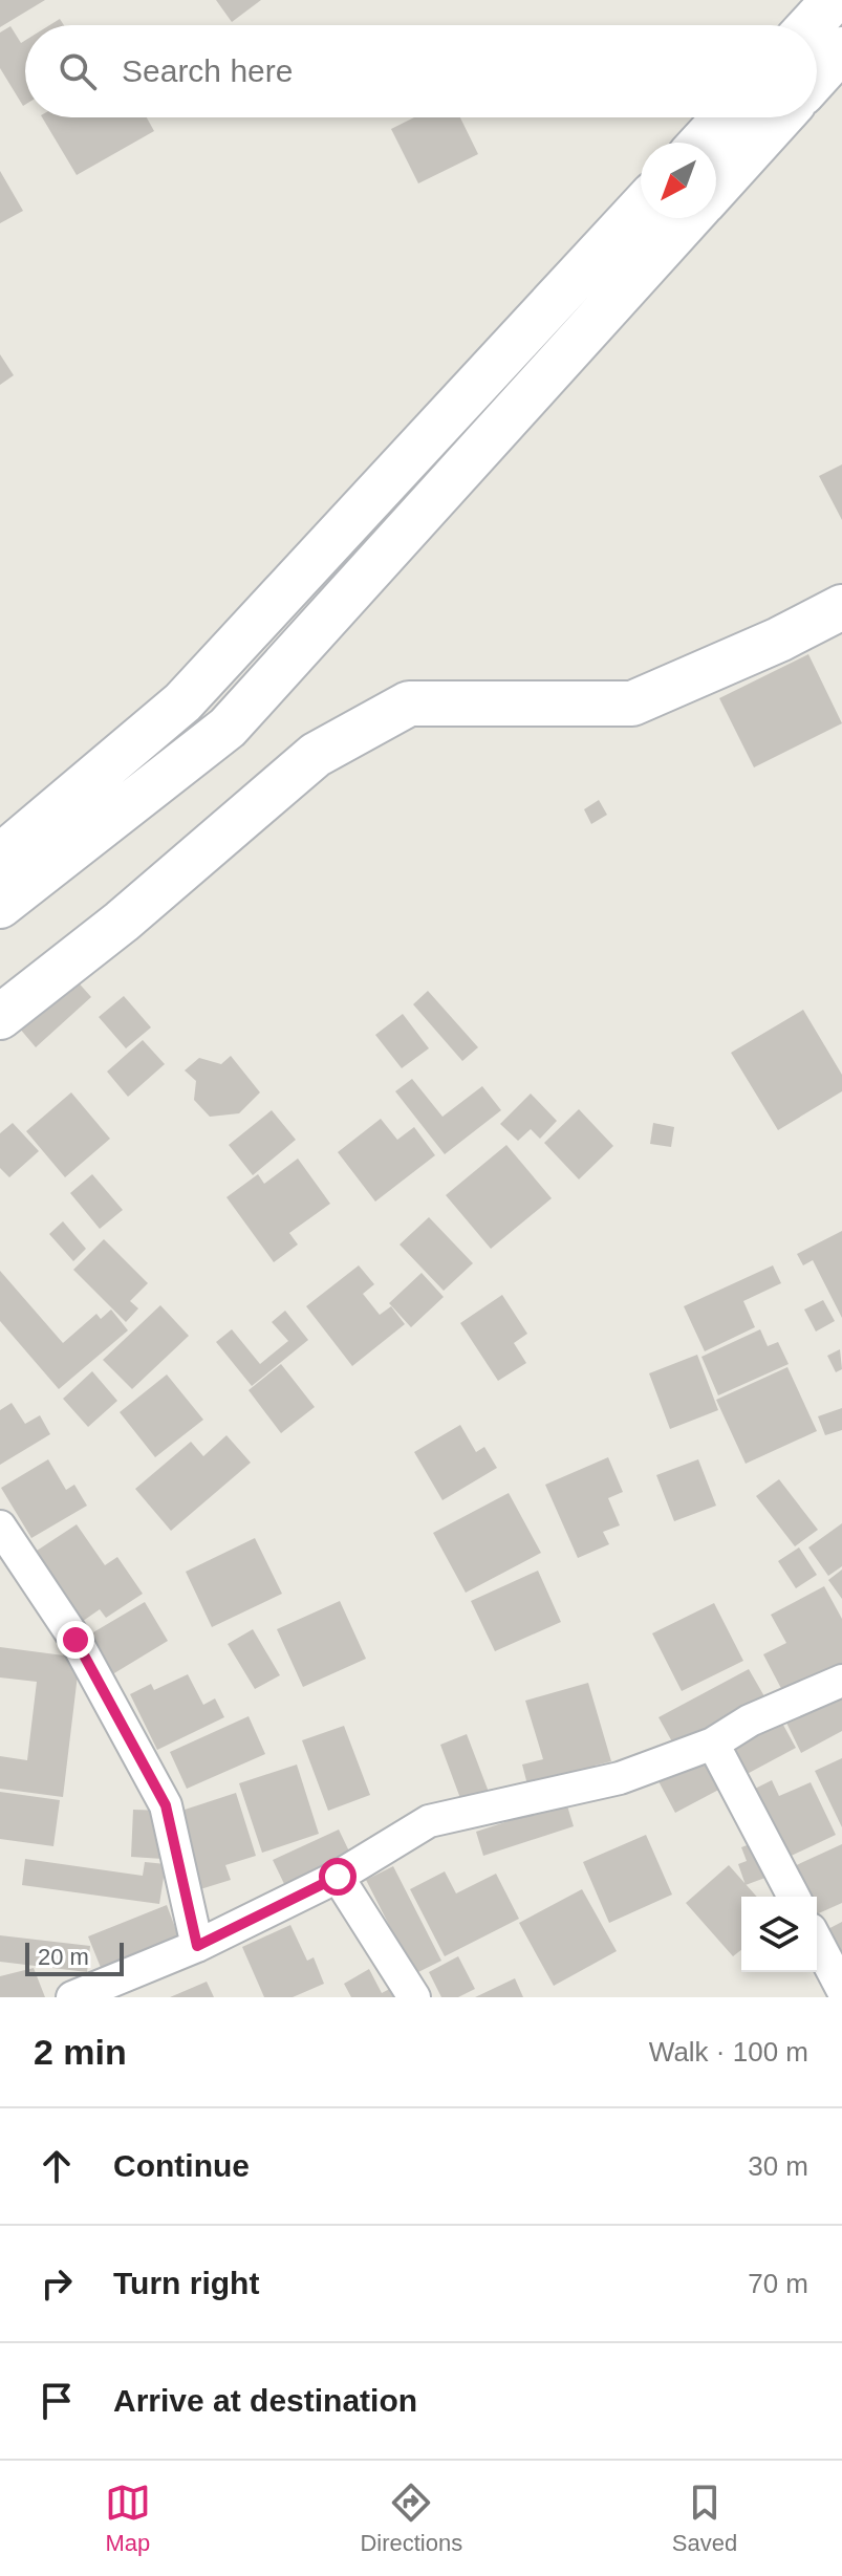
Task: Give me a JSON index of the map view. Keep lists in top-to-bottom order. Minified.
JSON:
{"scale_bar":"20 m","north":"bottom left","page":{"search":"Search here","scale":"20 m","heading":["2 min","Walk · 100 m"],"list":[["Continue","30 m"],["Turn right","70 m"],"Arrive at destination"],"nav":["Map","Directions","Saved"]}}
